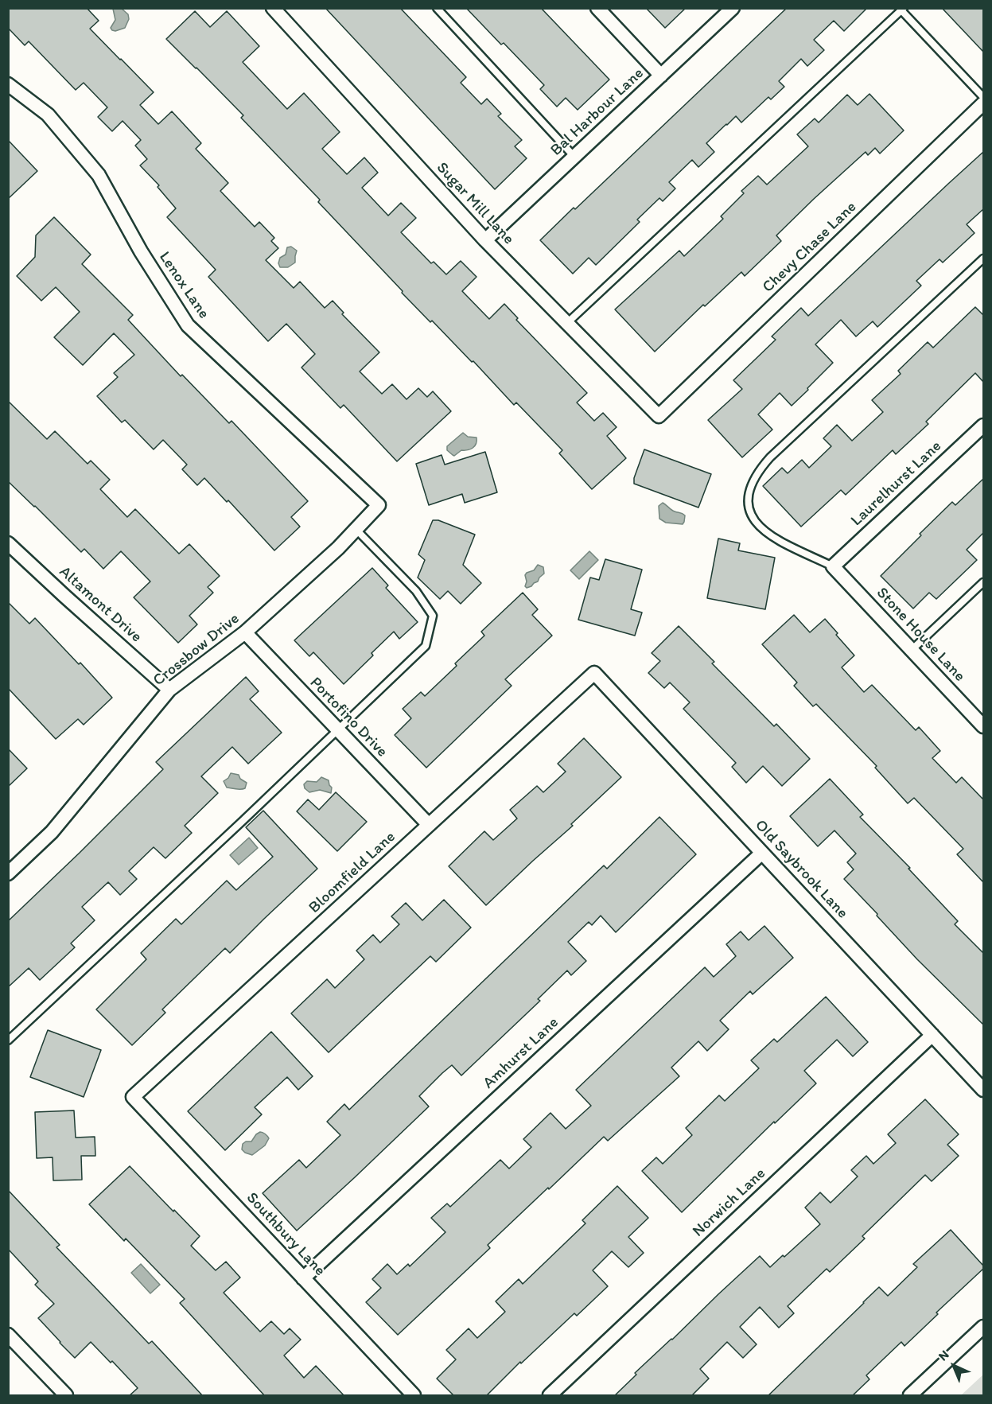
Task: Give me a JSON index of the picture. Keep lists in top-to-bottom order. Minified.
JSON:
{"streets":{"street":["Bal Harbour Lane","Sugar Mill Lane","Chevy Chase Lane","Lenox Lane","Laurelhurst Lane","Altamont Drive","Stone House Lane","Crossbow Drive","Portofino Drive","Old Saybrook Lane","Bloomfield Lane","Amhurst Lane","Norwich Lane","Southbury Lane"]},"crossings":[["Bal Harbour Lane","Sugar Mill Lane"],["Sugar Mill Lane","Chevy Chase Lane"],["Lenox Lane","Crossbow Drive"],["Laurelhurst Lane","Stone House Lane"],["Altamont Drive","Crossbow Drive"],["Crossbow Drive","Portofino Drive"],["Portofino Drive","Bloomfield Lane"],["Old Saybrook Lane","Bloomfield Lane"],["Old Saybrook Lane","Amhurst Lane"],["Old Saybrook Lane","Norwich Lane"],["Bloomfield Lane","Southbury Lane"],["Amhurst Lane","Southbury Lane"]],"north":"top left"}
